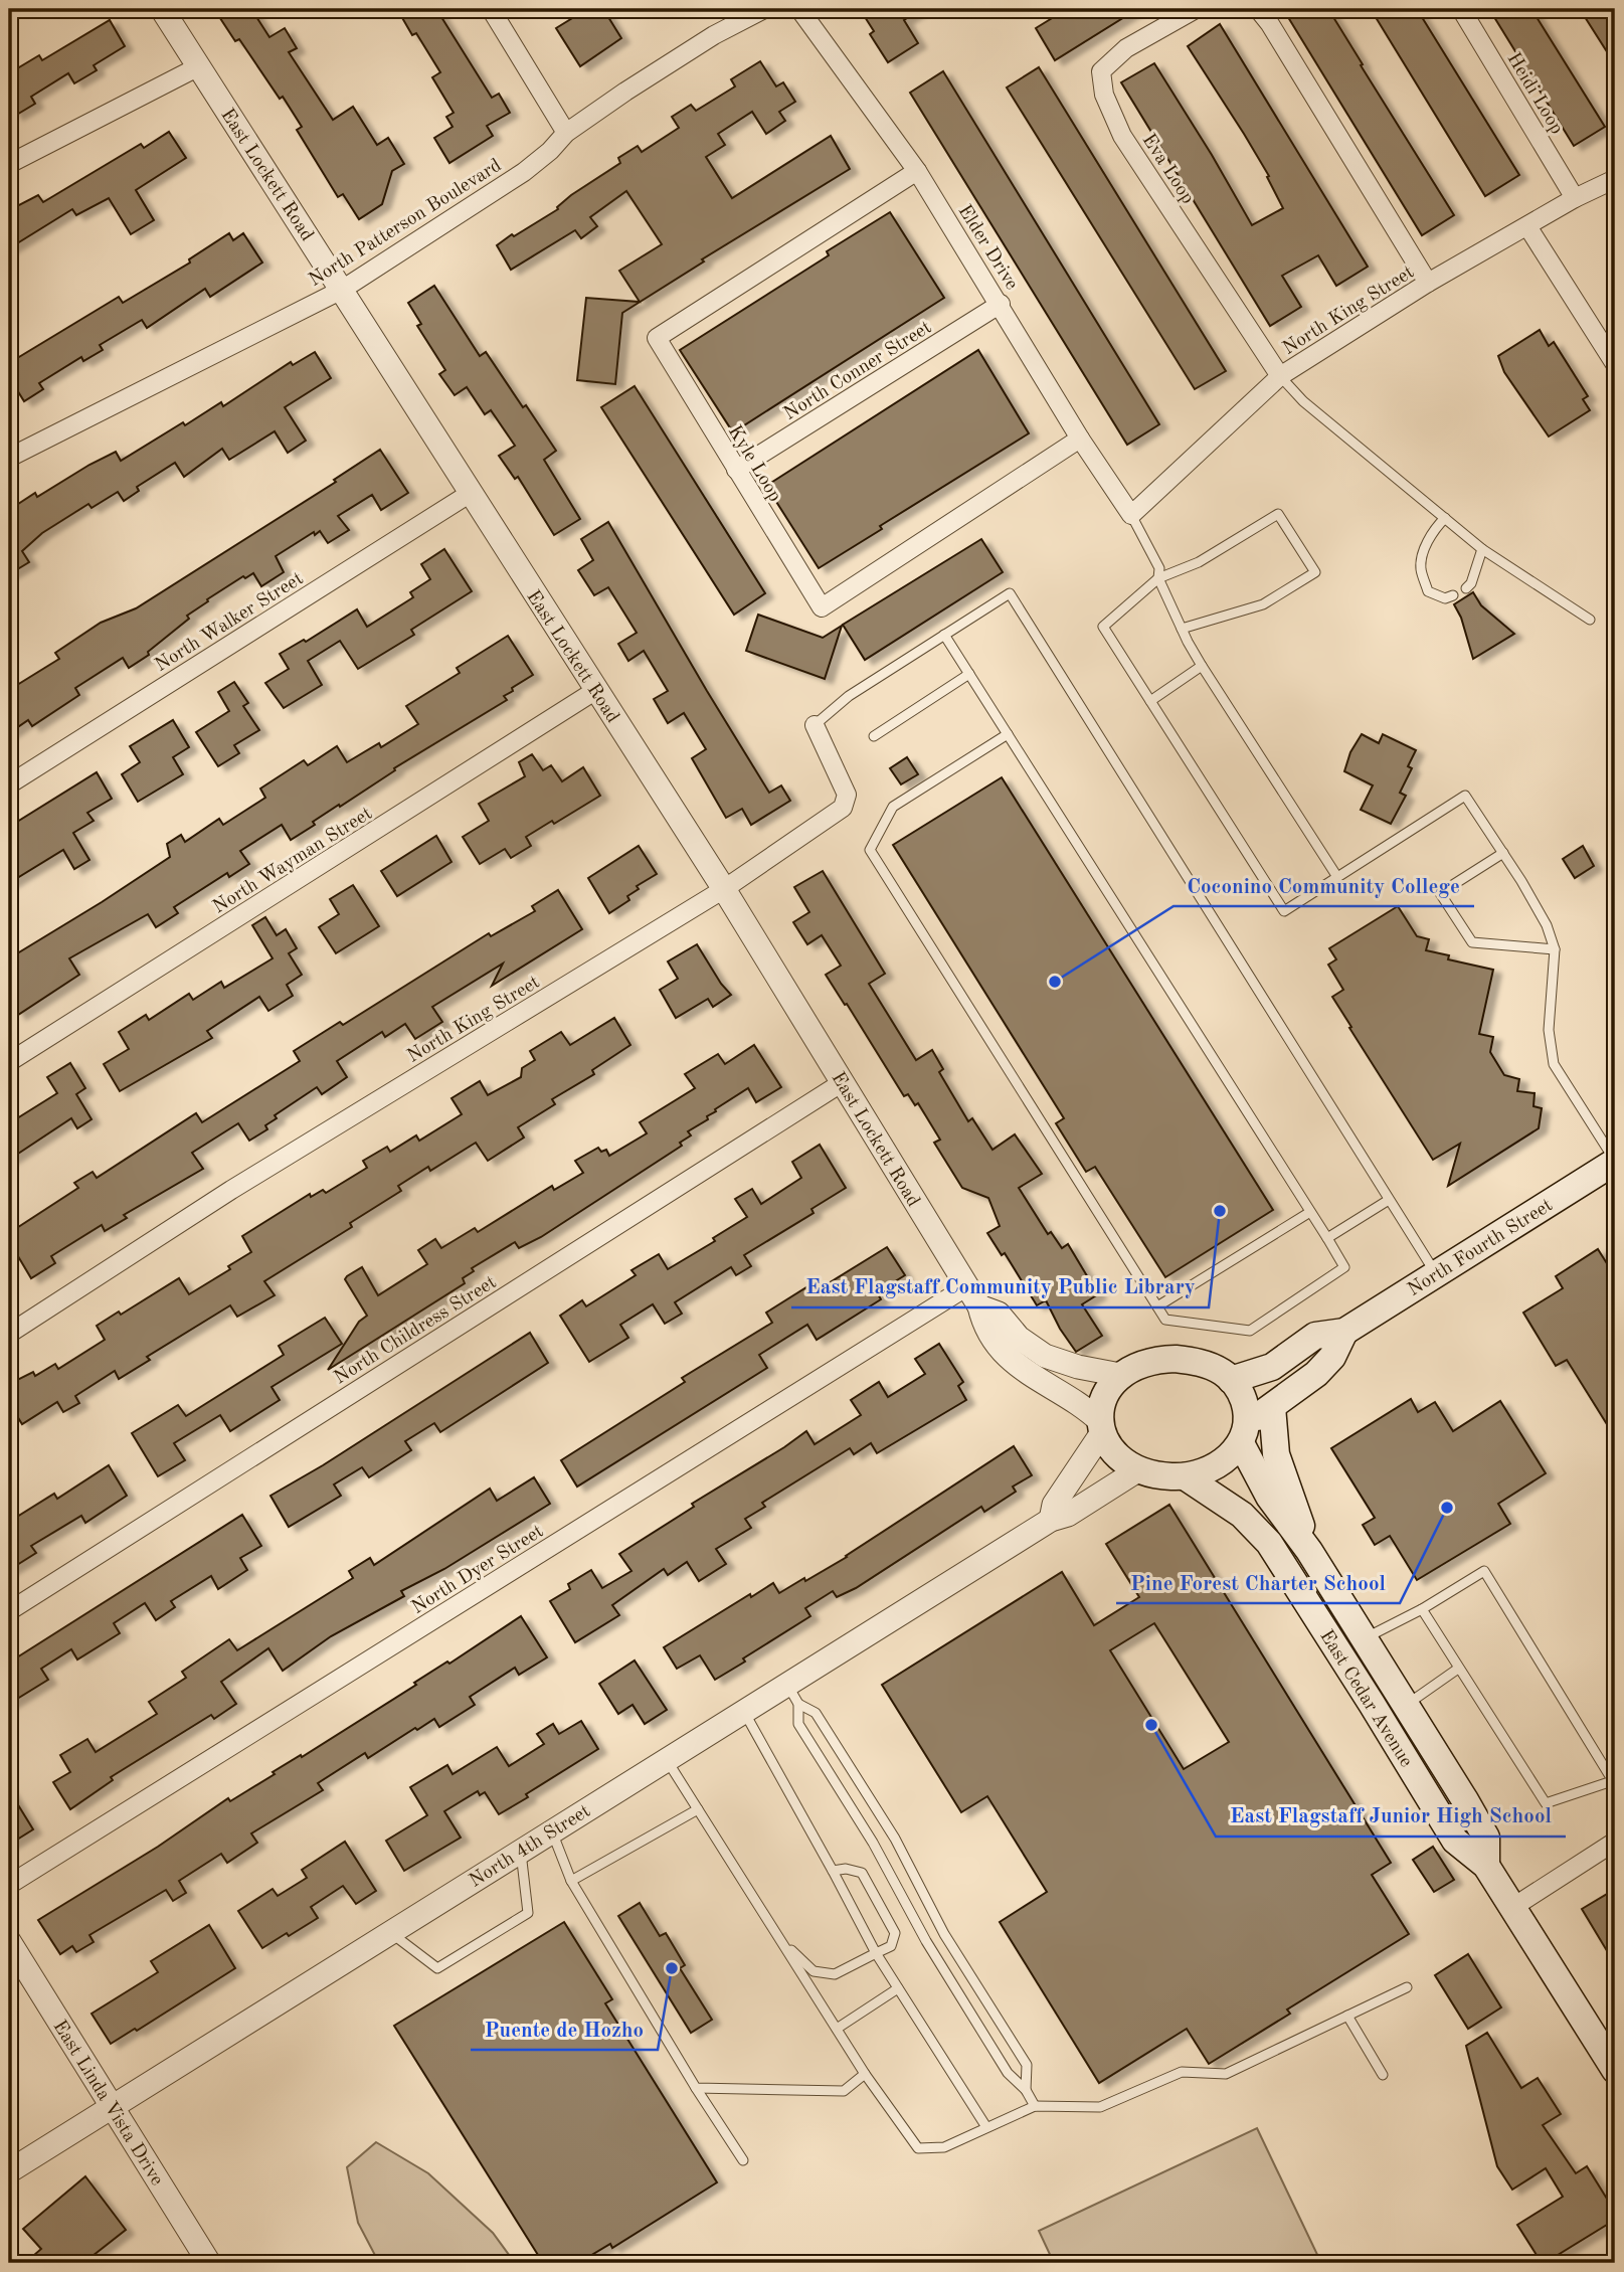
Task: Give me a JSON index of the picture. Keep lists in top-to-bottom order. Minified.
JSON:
{"streets":{"main road":["North Fourth Street","East Cedar Avenue"],"street":["Heidi Loop","Eva Loop","East Lockett Road","North Patterson Boulevard","Elder Drive","North King Street","North Conner Street","Kyle Loop","North Walker Street","North Wayman Street","North Childress Street","North Dyer Street","North 4th Street","East Linda Vista Drive"]},"crossings":[["Heidi Loop","North King Street"],["Eva Loop","North King Street"],["East Lockett Road","North Patterson Boulevard"],["East Lockett Road","North King Street"],["East Lockett Road","North Walker Street"],["East Lockett Road","North Wayman Street"],["East Lockett Road","North Fourth Street"],["East Lockett Road","North Childress Street"],["East Lockett Road","North Dyer Street"],["East Lockett Road","East Cedar Avenue"],["East Lockett Road","North 4th Street"],["Elder Drive","North King Street"],["Elder Drive","North Conner Street"],["Elder Drive","Kyle Loop"],["North Conner Street","Kyle Loop"],["North Fourth Street","East Cedar Avenue"],["North Fourth Street","North 4th Street"],["East Cedar Avenue","North 4th Street"],["North 4th Street","East Linda Vista Drive"]],"places":["Coconino Community College","East Flagstaff Community Public Library","Pine Forest Charter School","East Flagstaff Junior High School","Puente de Hozho"]}
